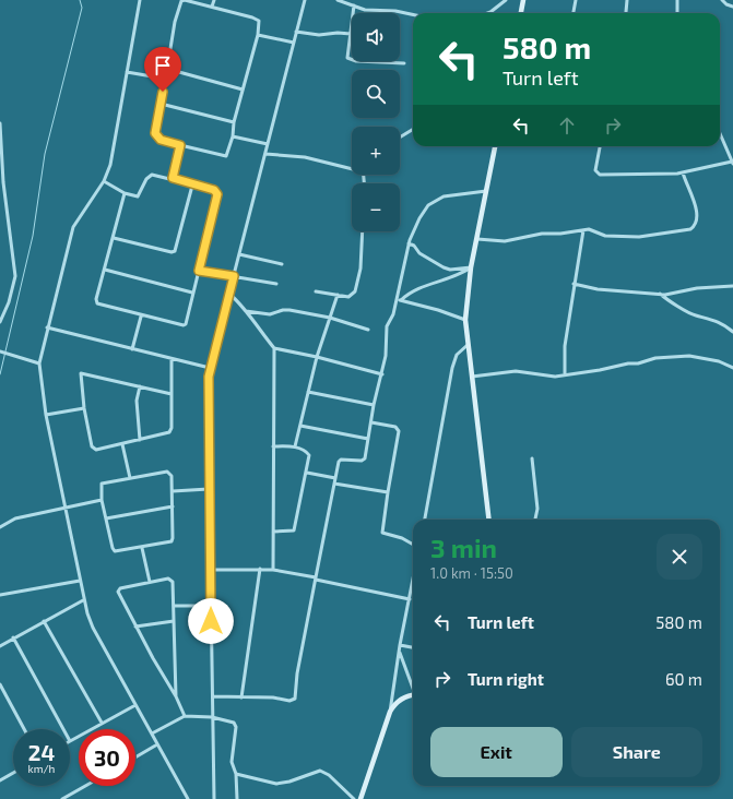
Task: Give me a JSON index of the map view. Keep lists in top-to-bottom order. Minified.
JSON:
{"page":{"map_buttons":["+","−"],"turn":["580 m","Turn left"],"heading":["3 min","1.0 km · 15:50"],"list":[{"name":"Turn left","value":"580 m"},{"name":"Turn right","value":"60 m"}],"buttons":["Exit","Share"],"speed":"24 km/h","limit":"30"}}
